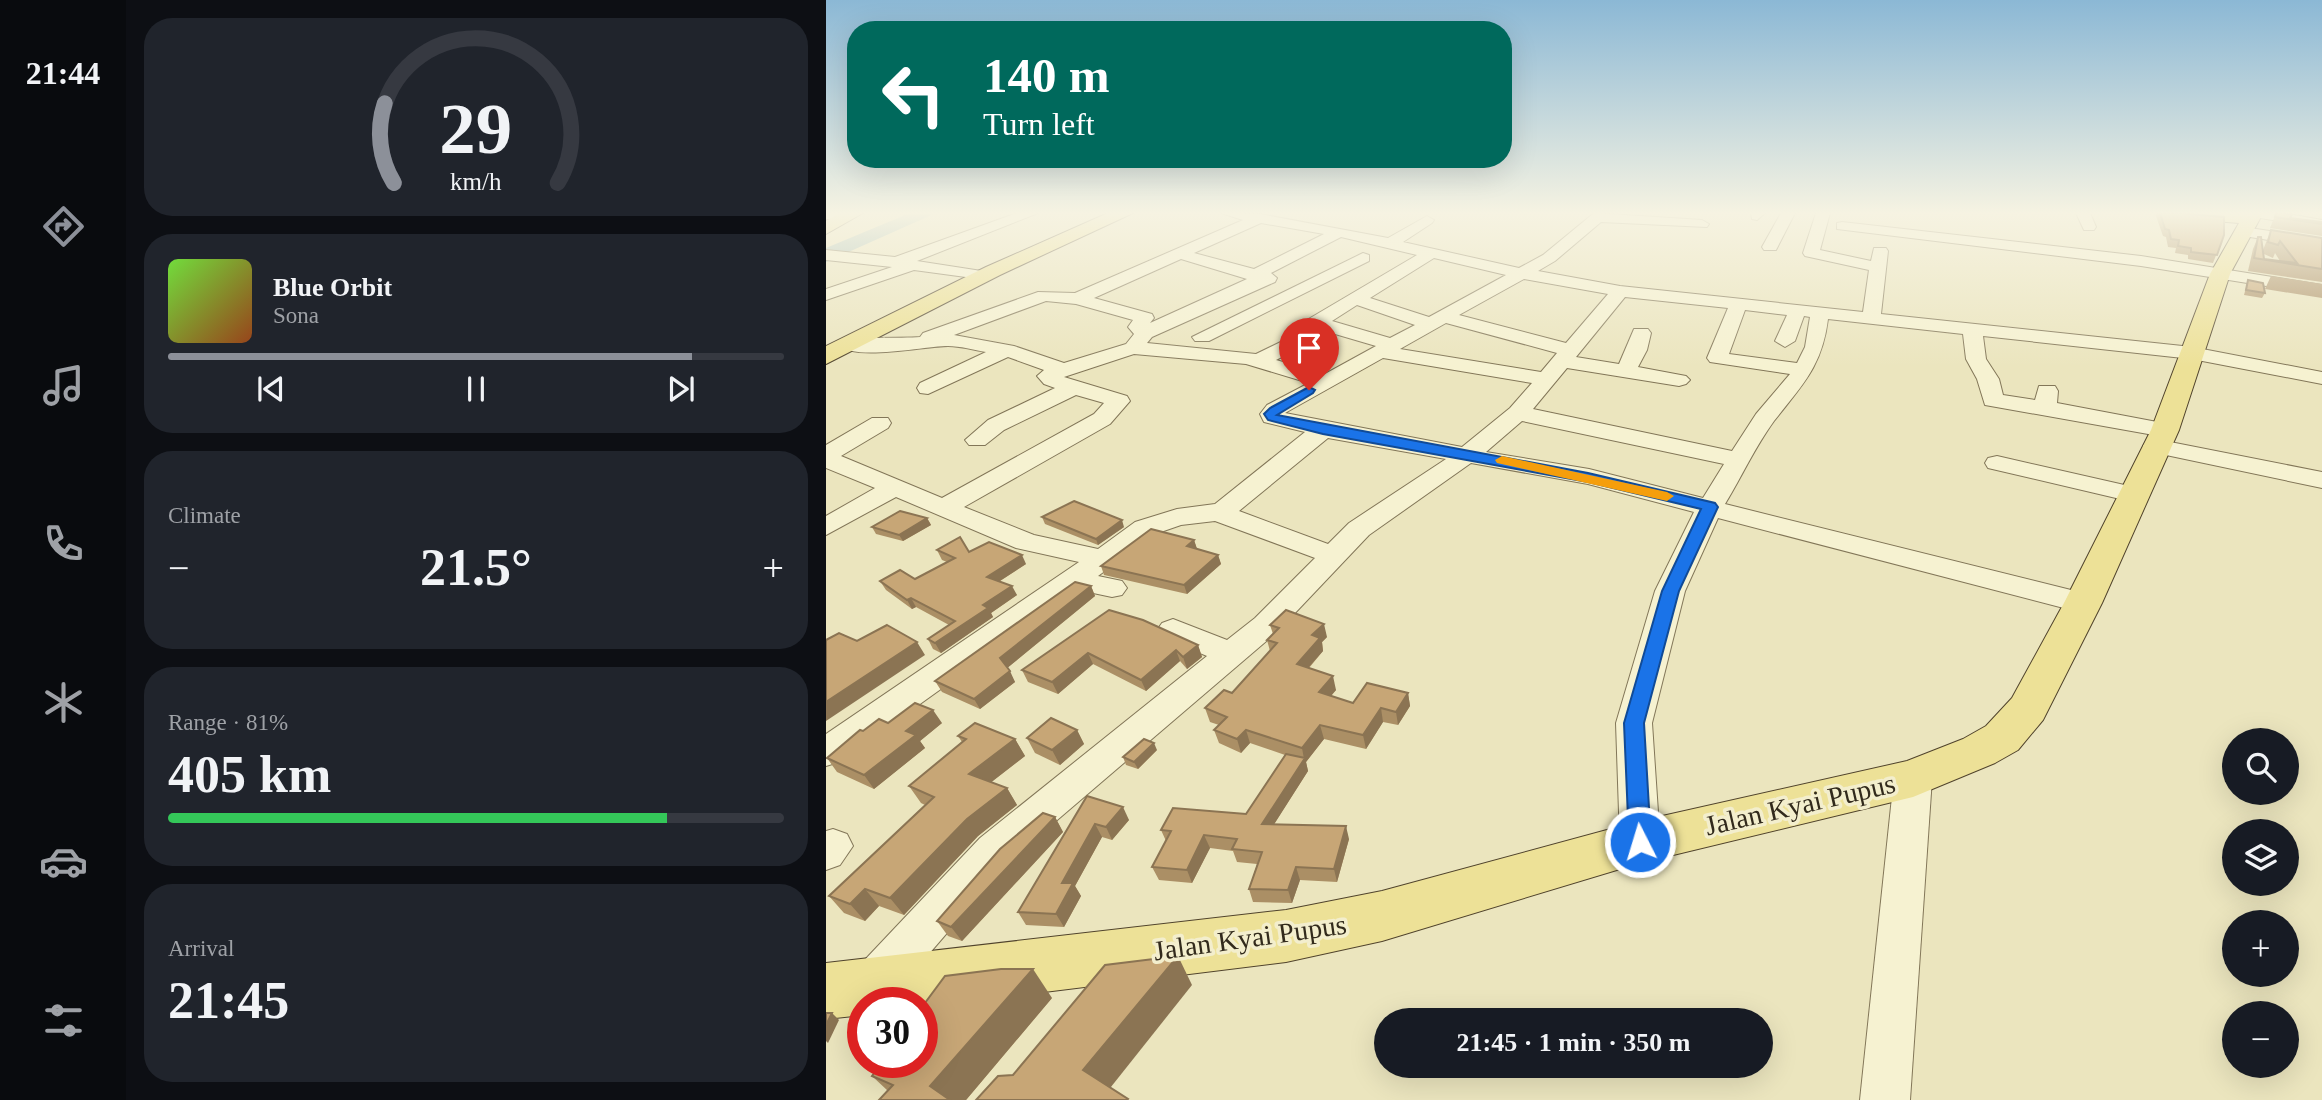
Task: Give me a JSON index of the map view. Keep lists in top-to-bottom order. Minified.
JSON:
{"streets":{"main road":["Jalan Kyai Pupus"]},"page":{"tabs":"21:44","turn":["140 m","Turn left"],"song":["Blue Orbit","Sona"],"tile":["Climate",["Range · 81%","405 km"],["Arrival","21:45"]],"heat":["−","21.5°","+"],"map_buttons":["+","−"],"limit":"30","trip":"21:45 · 1 min · 350 m","gauge":["29","km/h"]}}
